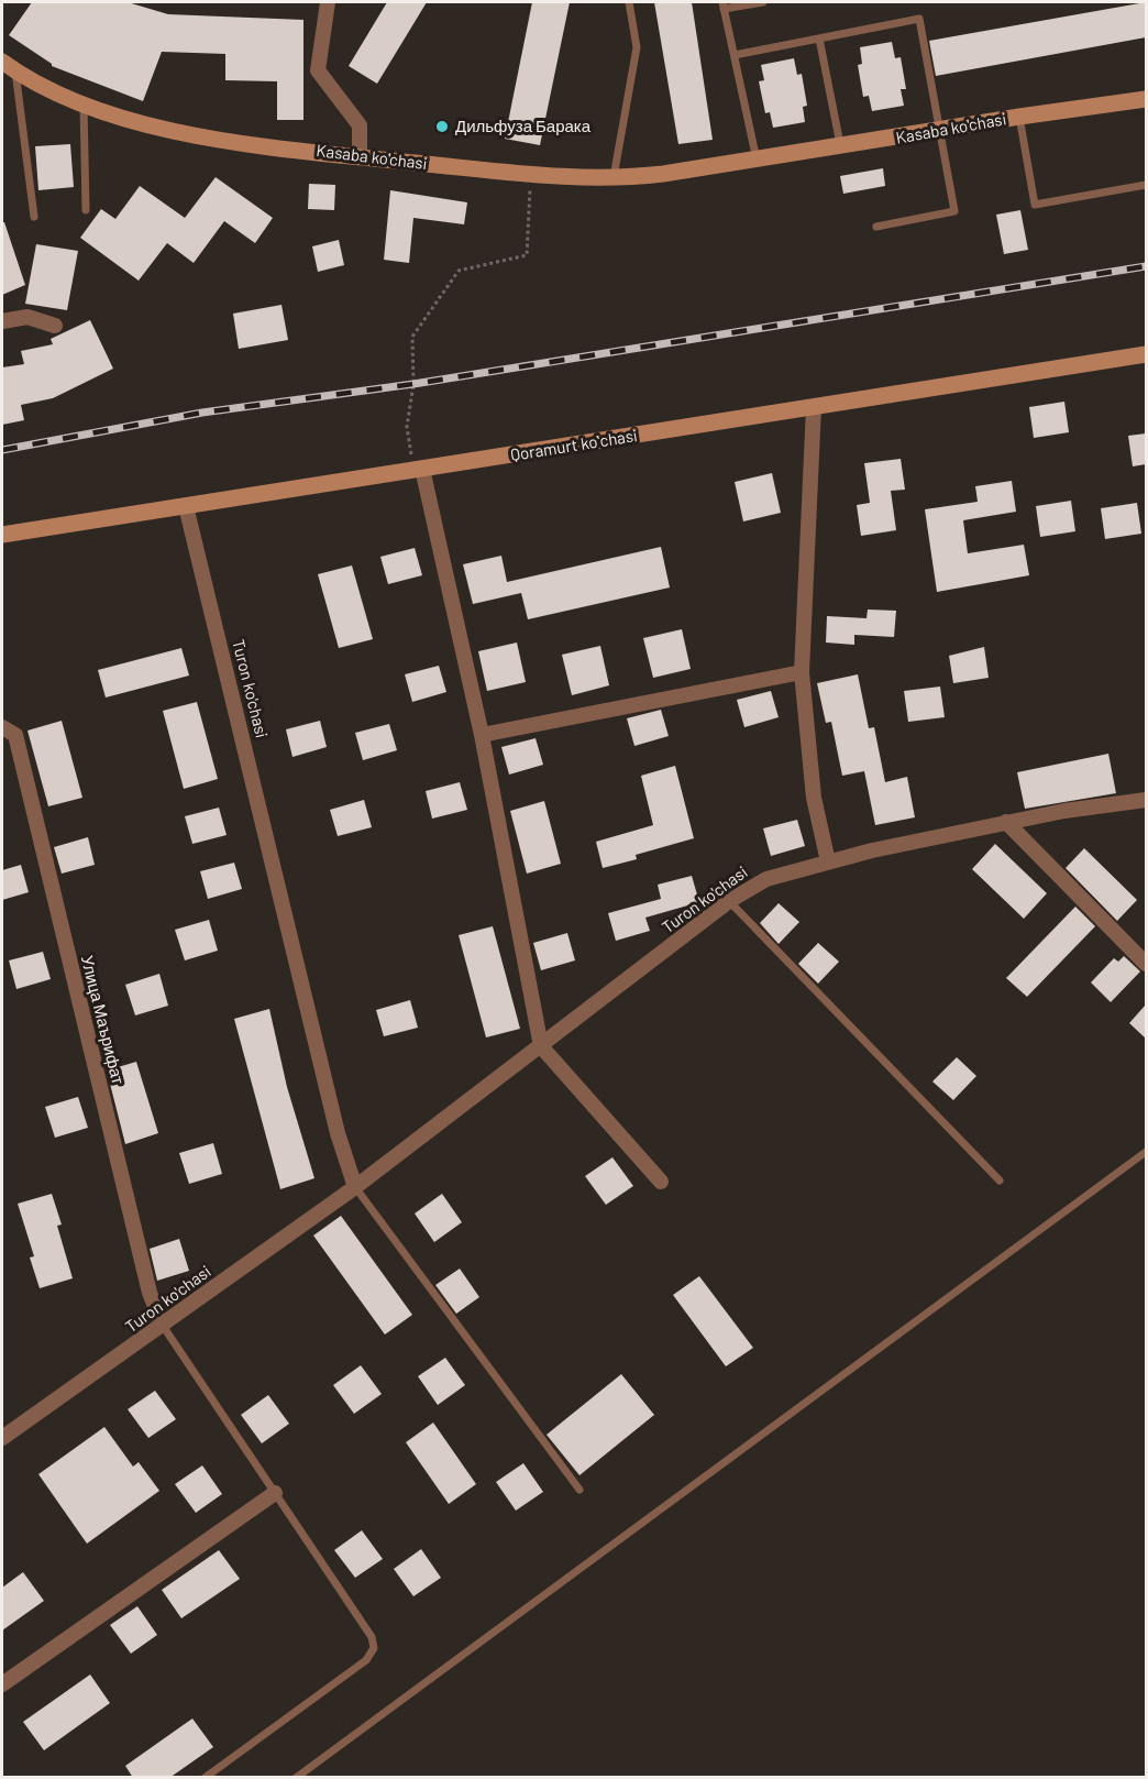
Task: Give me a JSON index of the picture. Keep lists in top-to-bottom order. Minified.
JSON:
{"streets":{"main road":["Kasaba ko'chasi","Qoramurt koʻchasi"],"street":["Turon ko'chasi","Улица Маърифат"]},"crossings":[["Qoramurt koʻchasi","Turon ko'chasi"],["Turon ko'chasi","Улица Маърифат"]],"places":["Дильфуза Барака"]}
